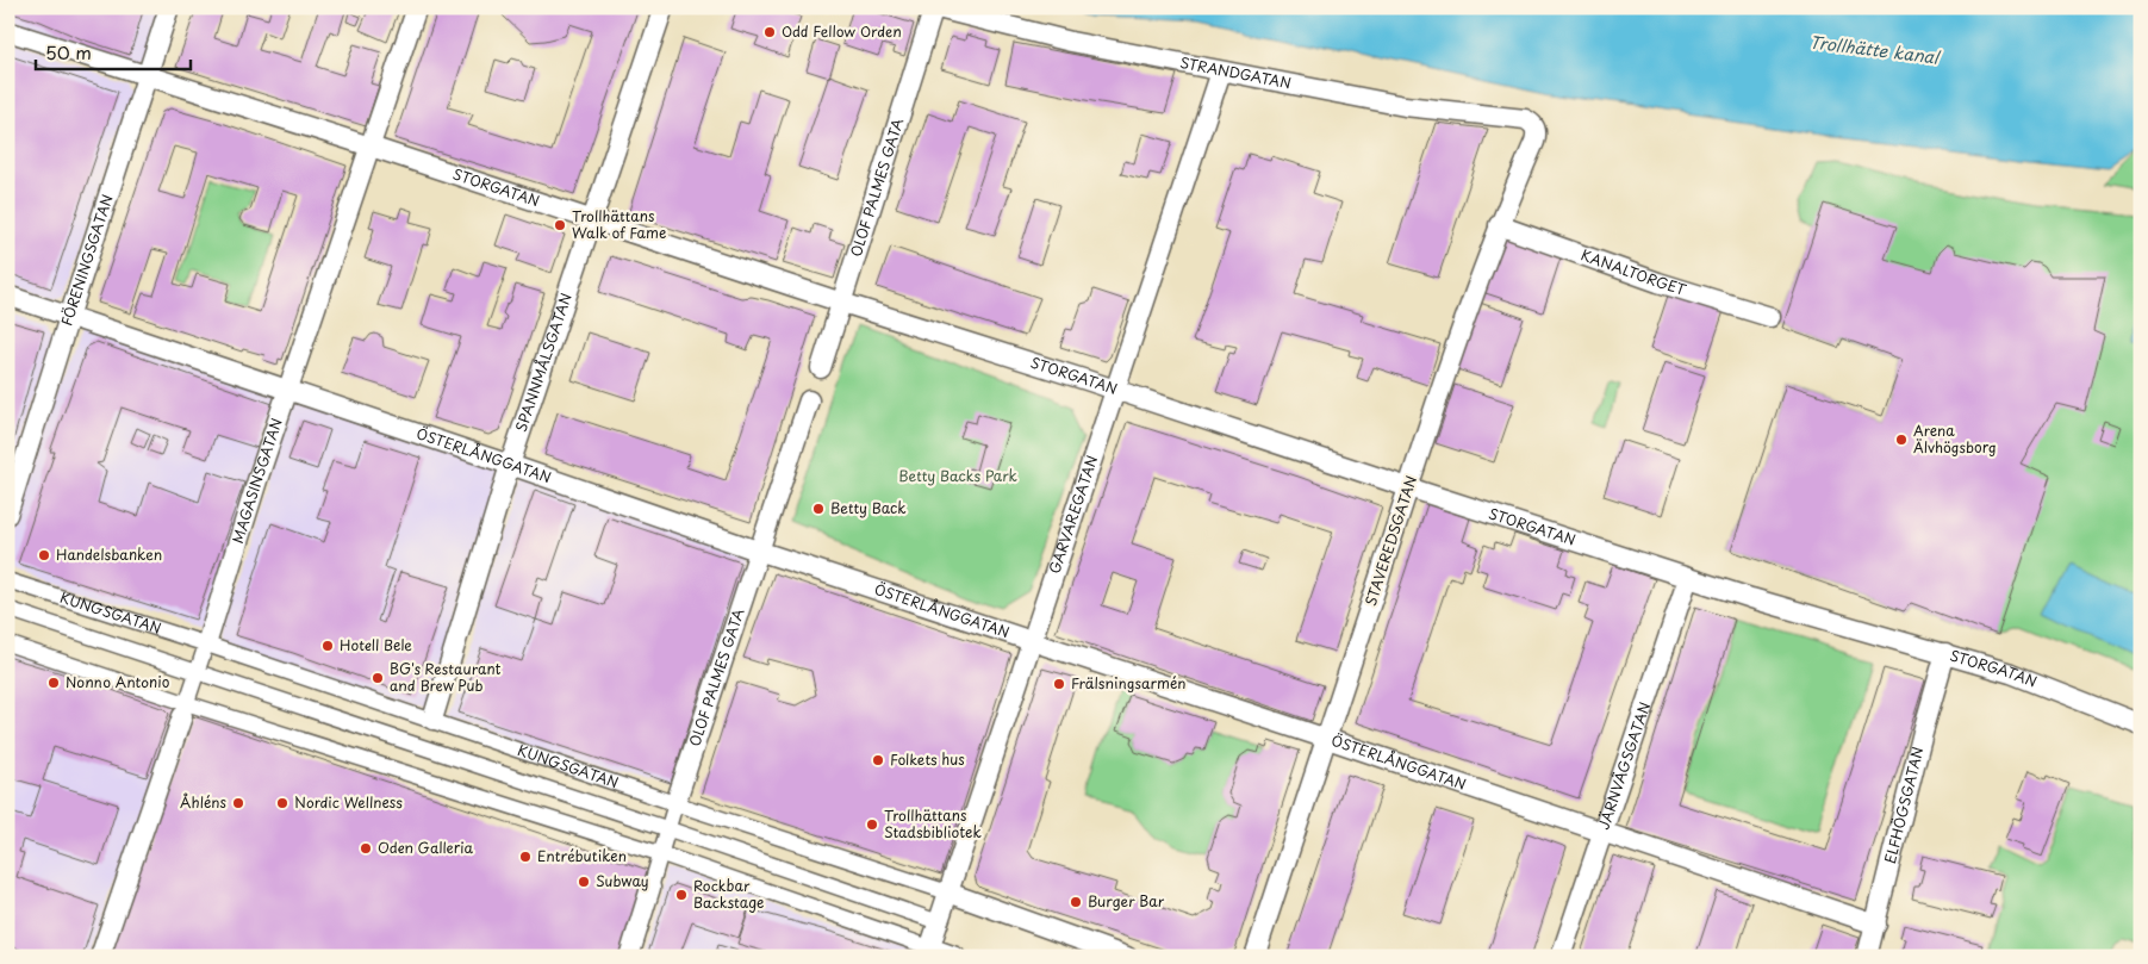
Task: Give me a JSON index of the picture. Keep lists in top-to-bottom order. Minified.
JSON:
{"streets":{"street":["STRANDGATAN","STORGATAN","OLOF PALMES GATA","FÖRENINGSGATAN","KANALTORGET","SPANNMÅLSGATAN","ÖSTERLÅNGGATAN","MAGASINSGATAN","GARVAREGATAN","STAVEREDSGATAN","KUNGSGATAN","JÄRNVÄGSGATAN","ELFHÖGSGATAN"]},"crossings":[["STRANDGATAN","OLOF PALMES GATA"],["STRANDGATAN","GARVAREGATAN"],["STRANDGATAN","STAVEREDSGATAN"],["STORGATAN","OLOF PALMES GATA"],["STORGATAN","FÖRENINGSGATAN"],["STORGATAN","SPANNMÅLSGATAN"],["STORGATAN","MAGASINSGATAN"],["STORGATAN","GARVAREGATAN"],["STORGATAN","STAVEREDSGATAN"],["STORGATAN","JÄRNVÄGSGATAN"],["STORGATAN","ELFHÖGSGATAN"],["OLOF PALMES GATA","ÖSTERLÅNGGATAN"],["OLOF PALMES GATA","KUNGSGATAN"],["FÖRENINGSGATAN","ÖSTERLÅNGGATAN"],["KANALTORGET","STAVEREDSGATAN"],["SPANNMÅLSGATAN","ÖSTERLÅNGGATAN"],["SPANNMÅLSGATAN","KUNGSGATAN"],["ÖSTERLÅNGGATAN","MAGASINSGATAN"],["ÖSTERLÅNGGATAN","GARVAREGATAN"],["ÖSTERLÅNGGATAN","STAVEREDSGATAN"],["ÖSTERLÅNGGATAN","JÄRNVÄGSGATAN"],["ÖSTERLÅNGGATAN","ELFHÖGSGATAN"],["MAGASINSGATAN","KUNGSGATAN"],["GARVAREGATAN","KUNGSGATAN"]],"water":["Trollhätte kanal"],"parks":["Betty Backs Park"],"places":["Odd Fellow Orden","Trollhättans Walk of Fame","Arena Älvhögsborg","Betty Back","Handelsbanken","Hotell Bele","BG's Restaurant and Brew Pub","Nonno Antonio","Frälsningsarmén","Folkets hus","Åhléns","Nordic Wellness","Trollhättans Stadsbibliotek","Oden Galleria","Entrébutiken","Subway","Rockbar Backstage","Burger Bar"],"scale_bar":"50 m"}
